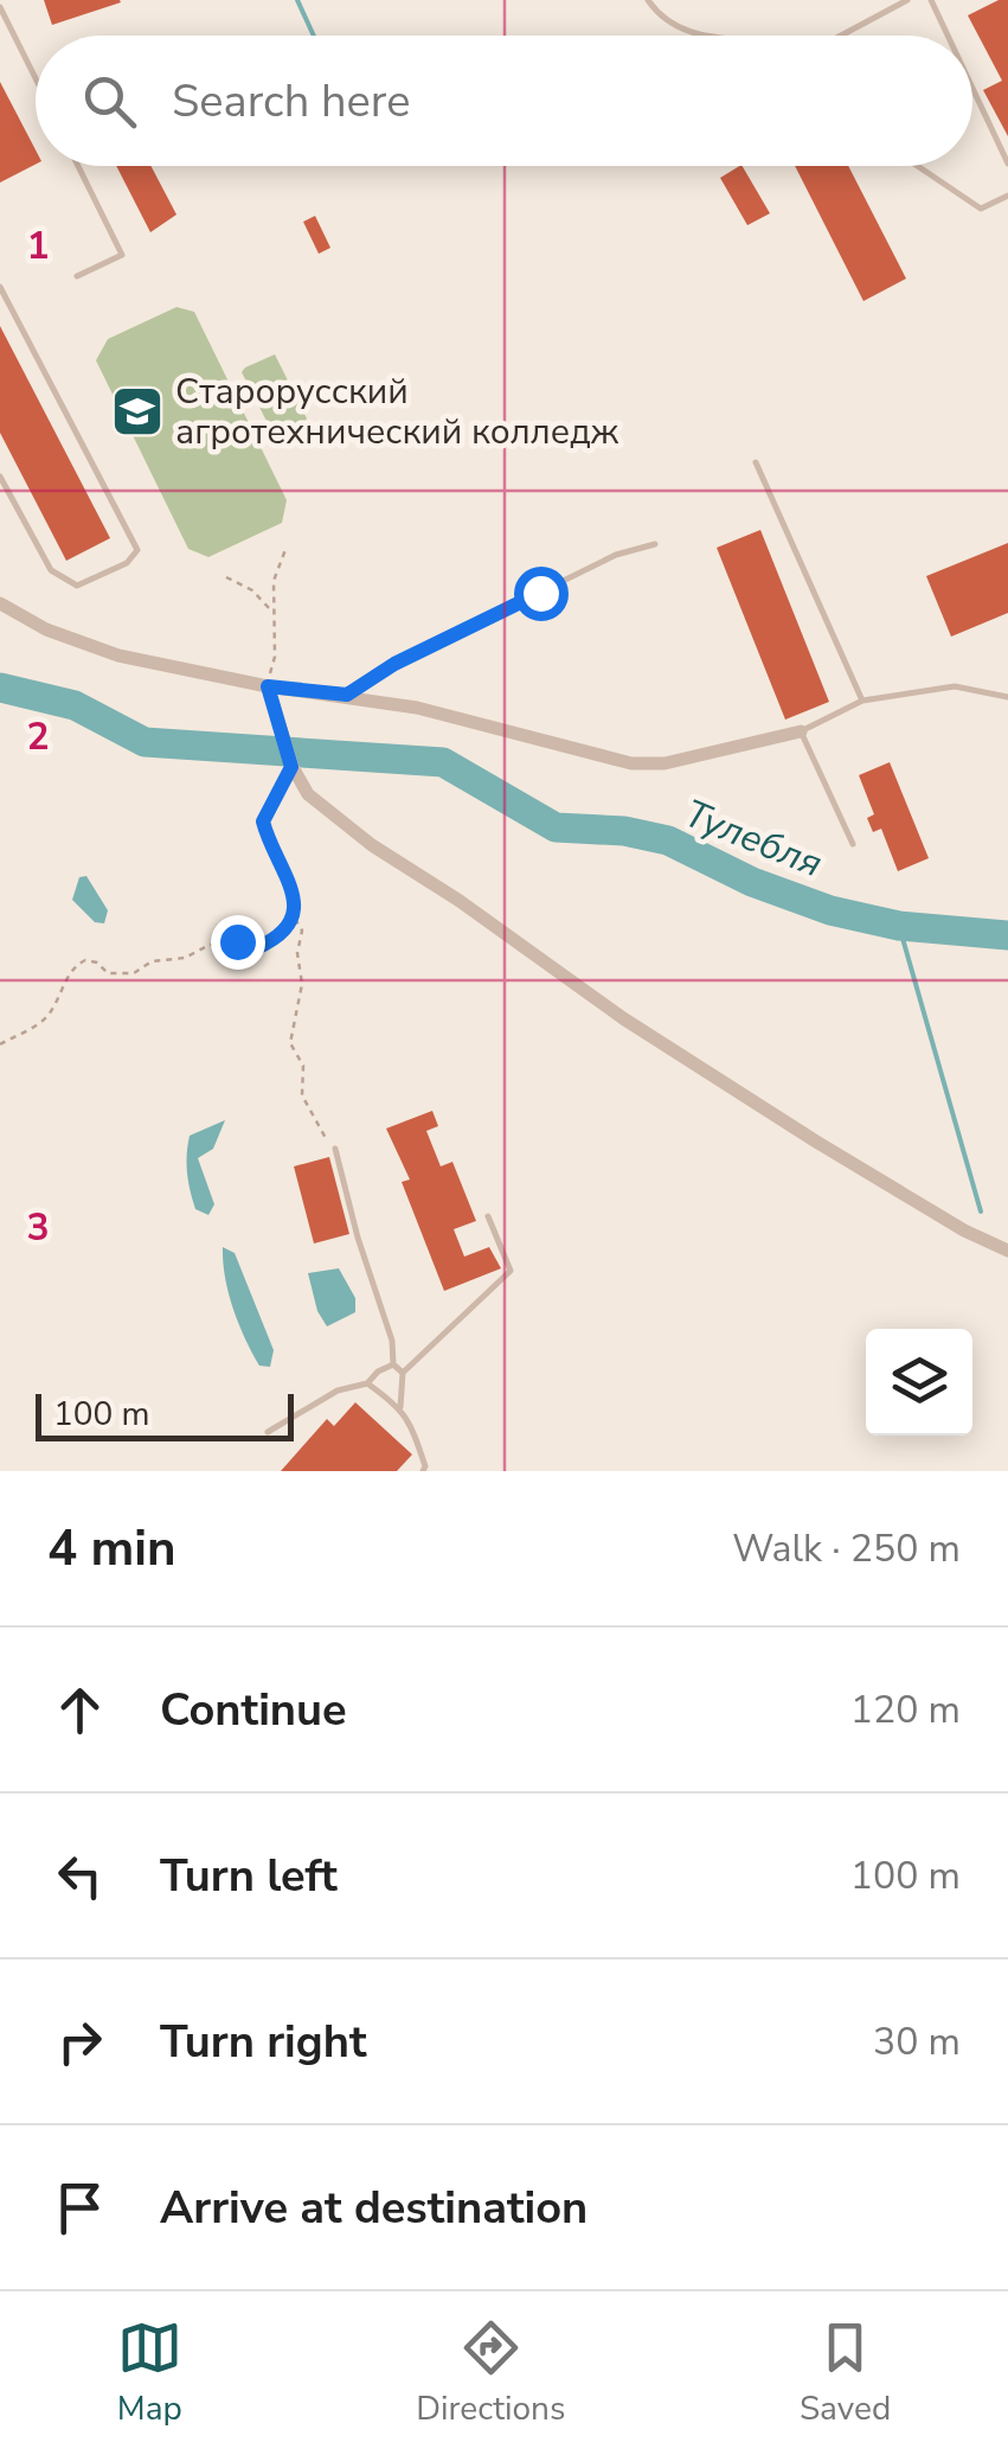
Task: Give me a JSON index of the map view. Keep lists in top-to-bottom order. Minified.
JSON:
{"water":["Тулебля"],"places":{"school or university":["Старорусский агротехнический колледж"]},"scale_bar":"100 m","page":{"search":"Search here","scale":"100 m","heading":["4 min","Walk · 250 m"],"list":[["Continue","120 m"],["Turn left","100 m"],["Turn right","30 m"],"Arrive at destination"],"nav":["Map","Directions","Saved"]},"grid":{"rows":["1","2","3"]}}
